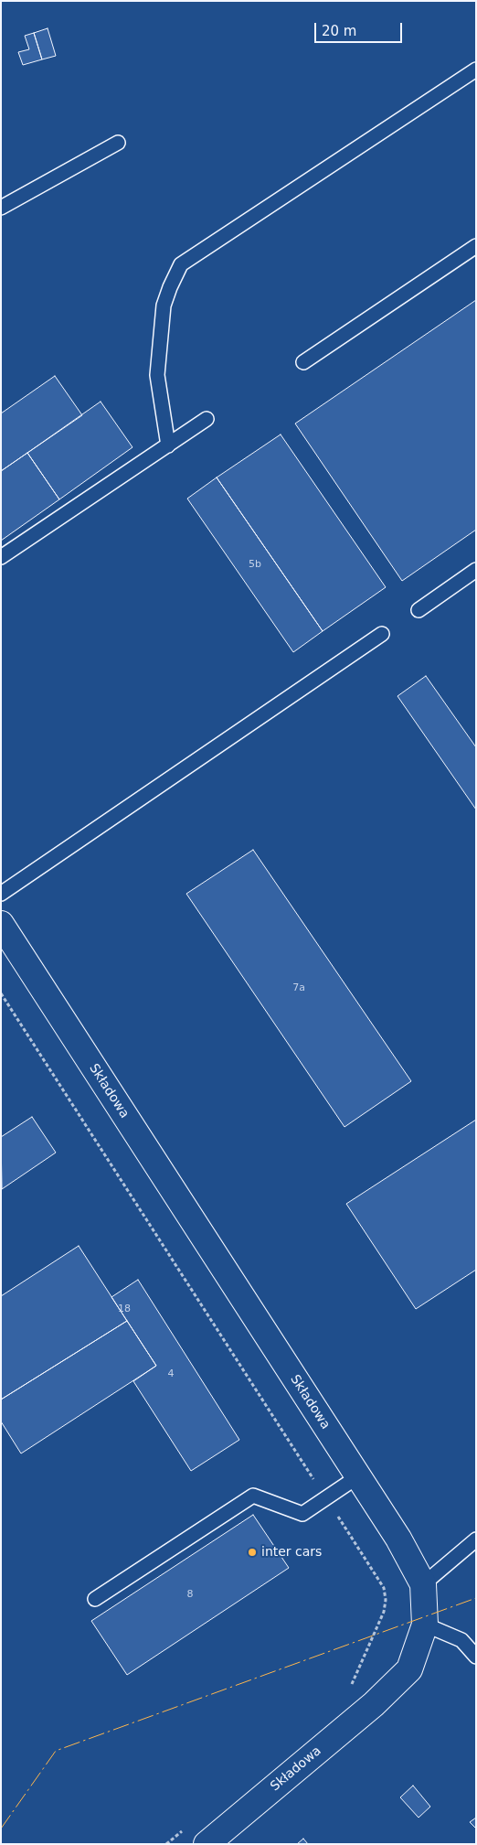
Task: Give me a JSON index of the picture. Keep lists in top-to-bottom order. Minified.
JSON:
{"streets":{"street":["Składowa"]},"places":["inter cars"],"house_numbers":["5b","7a","18","4","8"],"scale_bar":"20 m"}
